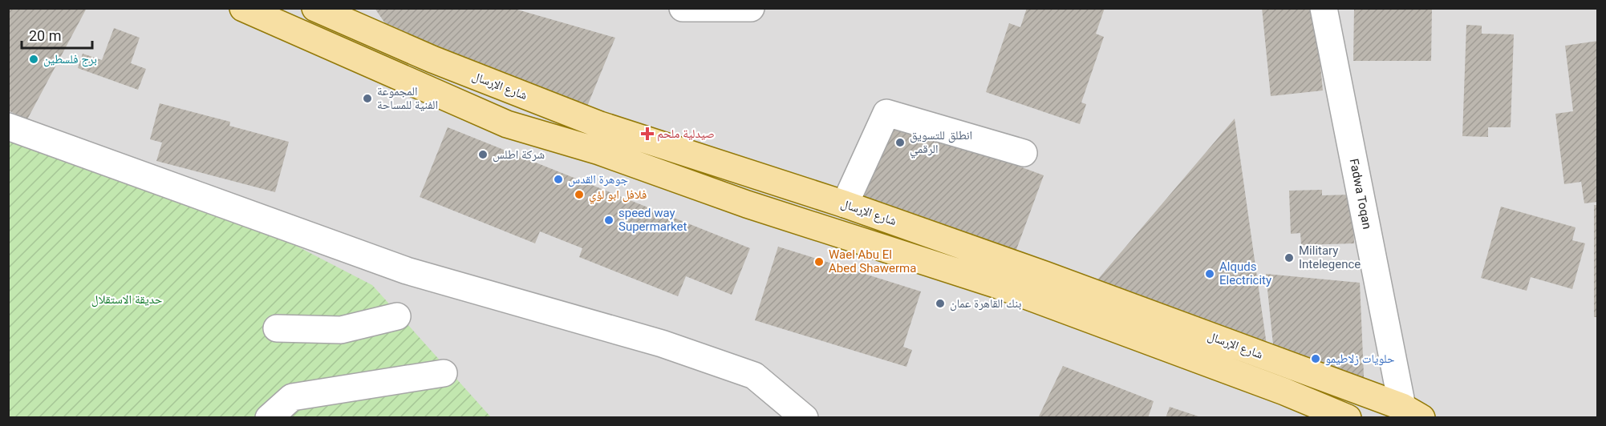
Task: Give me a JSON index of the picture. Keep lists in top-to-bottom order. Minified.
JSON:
{"streets":{"main road":["شارع الإرسال"],"street":["Fadwa Toqan"]},"crossings":[["شارع الإرسال","Fadwa Toqan"]],"parks":["حديقة الاستقلال"],"places":{"other":["برج فلسطين","المجموعة الفنية للمساحة","انطلق للتسويق الرقمي","شركة اطلس","جوهرة القدس","فلافل ابو لؤي","speed way Supermarket","Military Intelegence","Wael Abu El Abed Shawerma","Alquds Electricity","بنك القاهرة عمان","حلويات زلاطيمو"],"health":["صيدلية ملحم"]},"scale_bar":"20 m"}
